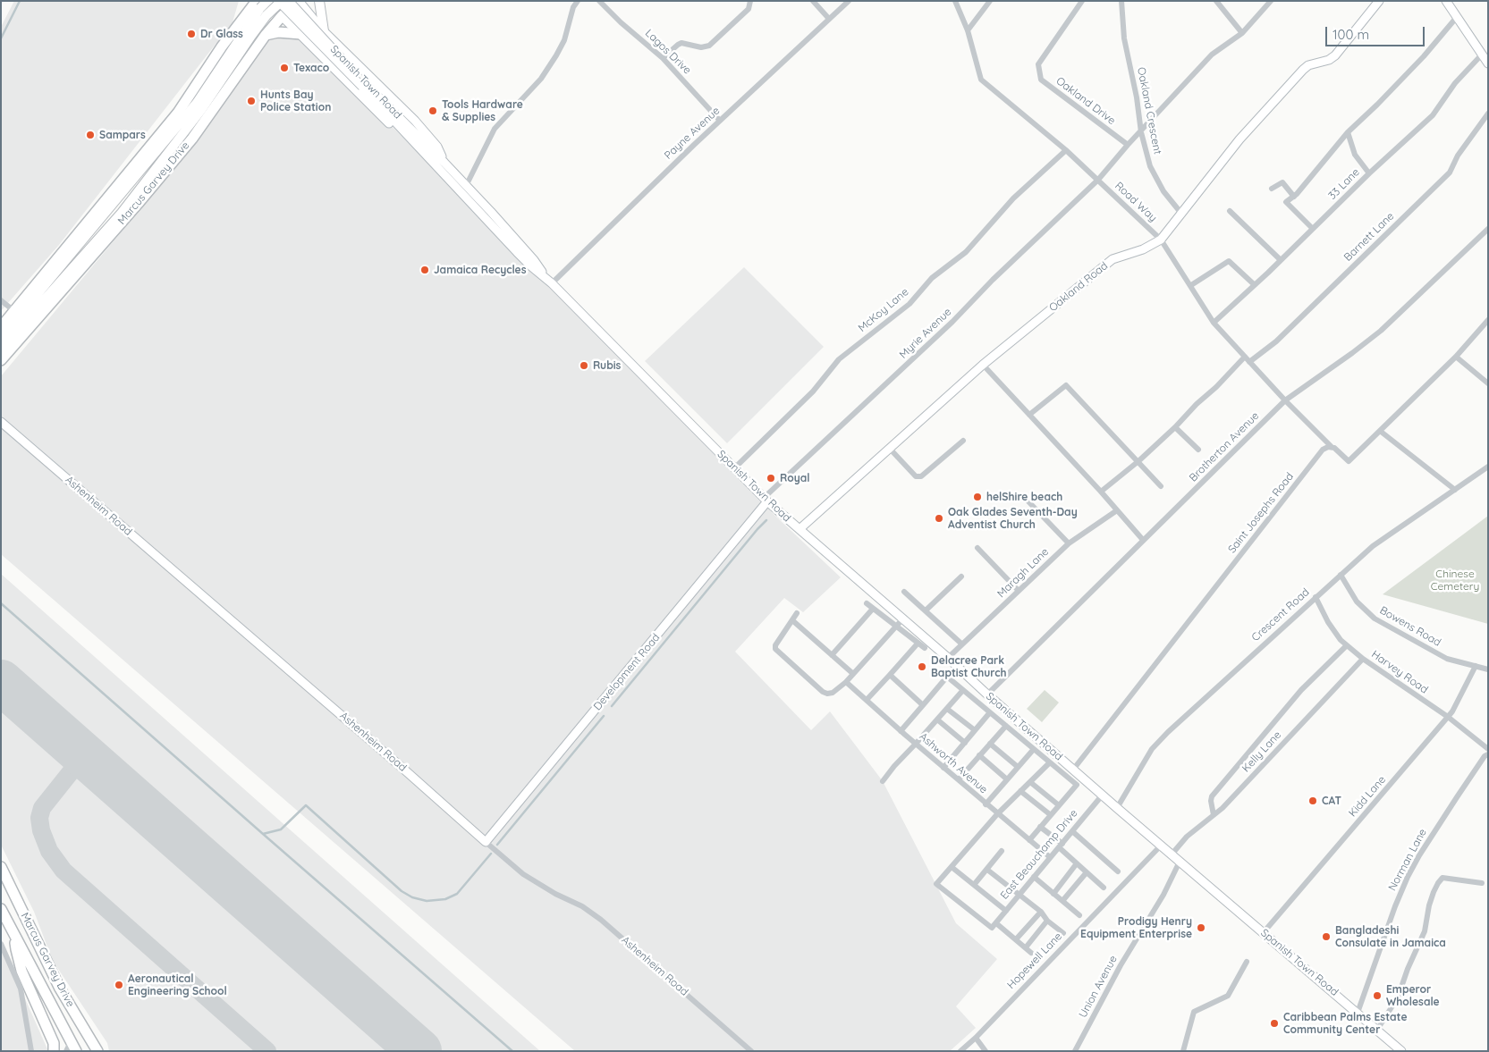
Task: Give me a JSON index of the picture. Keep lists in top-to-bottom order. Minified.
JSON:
{"streets":{"highway":["Spanish Town Road","Marcus Garvey Drive"],"main road":["Oakland Road","Ashenheim Road","Development Road"],"street":["Lagos Drive","Oakland Drive","Oakland Crescent","Payne Avenue","33 Lane","Road Way","Barnett Lane","McKoy Lane","Myrie Avenue","Brotherton Avenue","Saint Josephs Road","Maragh Lane","Crescent Road","Bowens Road","Harvey Road","Kelly Lane","Ashworth Avenue","Kidd Lane","East Beauchamp Drive","Norman Lane","Hopewell Lane","Union Avenue"]},"crossings":[["Lagos Drive","Payne Avenue"],["Spanish Town Road","Payne Avenue"],["Spanish Town Road","Marcus Garvey Drive"],["Spanish Town Road","Oakland Road"],["Spanish Town Road","McKoy Lane"],["Spanish Town Road","Myrie Avenue"],["Spanish Town Road","Brotherton Avenue"],["Spanish Town Road","Saint Josephs Road"],["Spanish Town Road","Maragh Lane"],["Spanish Town Road","Crescent Road"],["Spanish Town Road","Development Road"],["Spanish Town Road","Kelly Lane"],["Spanish Town Road","Kidd Lane"],["Spanish Town Road","East Beauchamp Drive"],["Spanish Town Road","Norman Lane"],["Spanish Town Road","Hopewell Lane"],["Spanish Town Road","Union Avenue"],["Oakland Drive","Myrie Avenue"],["Oakland Crescent","Oakland Road"],["Oakland Crescent","Myrie Avenue"],["33 Lane","Road Way"],["Road Way","Barnett Lane"],["Road Way","Oakland Road"],["Road Way","McKoy Lane"],["Road Way","Myrie Avenue"],["Road Way","Brotherton Avenue"],["Road Way","Saint Josephs Road"],["Myrie Avenue","Development Road"],["Ashenheim Road","Development Road"],["Crescent Road","Bowens Road"],["Crescent Road","Harvey Road"],["Bowens Road","Kidd Lane"],["Harvey Road","Kelly Lane"],["Harvey Road","Kidd Lane"],["Ashworth Avenue","East Beauchamp Drive"]],"parks":["Chinese Cemetery"],"places":["Dr Glass","Texaco","Hunts Bay Police Station","Tools Hardware & Supplies","Sampars","Jamaica Recycles","Rubis","Royal","helShire beach","Oak Glades Seventh-Day Adventist Church","Delacree Park Baptist Church","CAT","Prodigy Henry Equipment Enterprise","Bangladeshi Consulate in Jamaica","Aeronautical Engineering School","Emperor Wholesale","Caribbean Palms Estate Community Center"],"scale_bar":"100 m"}
